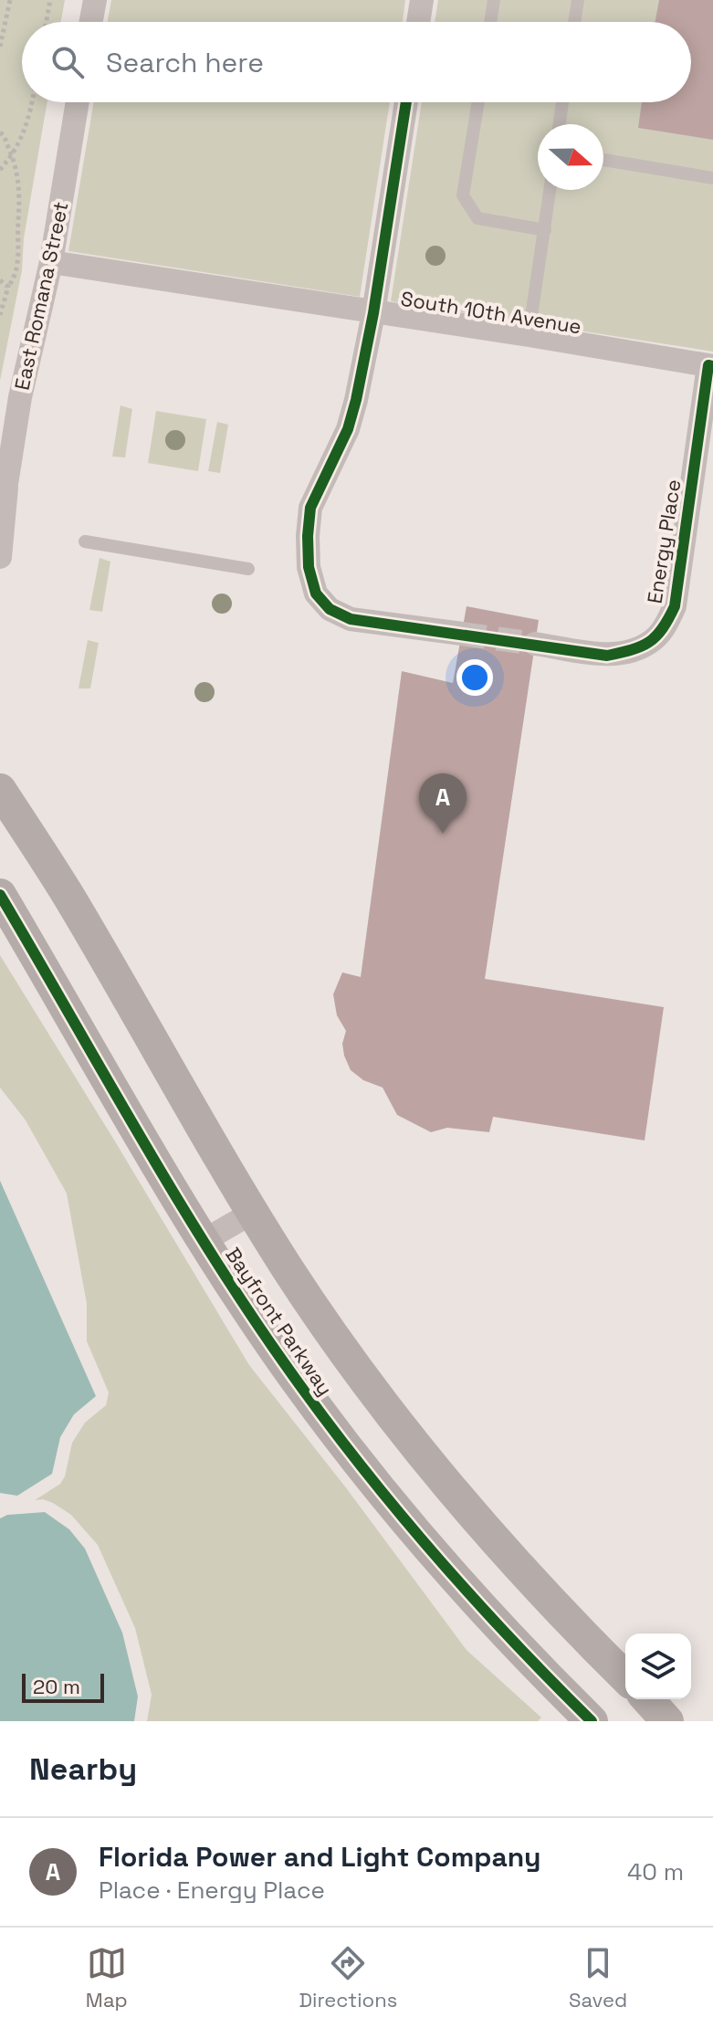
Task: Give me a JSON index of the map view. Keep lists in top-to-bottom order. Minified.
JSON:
{"streets":{"main road":["Bayfront Parkway"],"street":["East Romana Street","South 10th Avenue","Energy Place"]},"crossings":[["East Romana Street","South 10th Avenue"],["South 10th Avenue","Energy Place"]],"scale_bar":"20 m","north":"right","page":{"search":"Search here","pins":"A","scale":"20 m","heading":"Nearby","list":[{"mark":"A","name":"Florida Power and Light Company","note":"Place · Energy Place","value":"40 m"}],"nav":["Map","Directions","Saved"]}}
